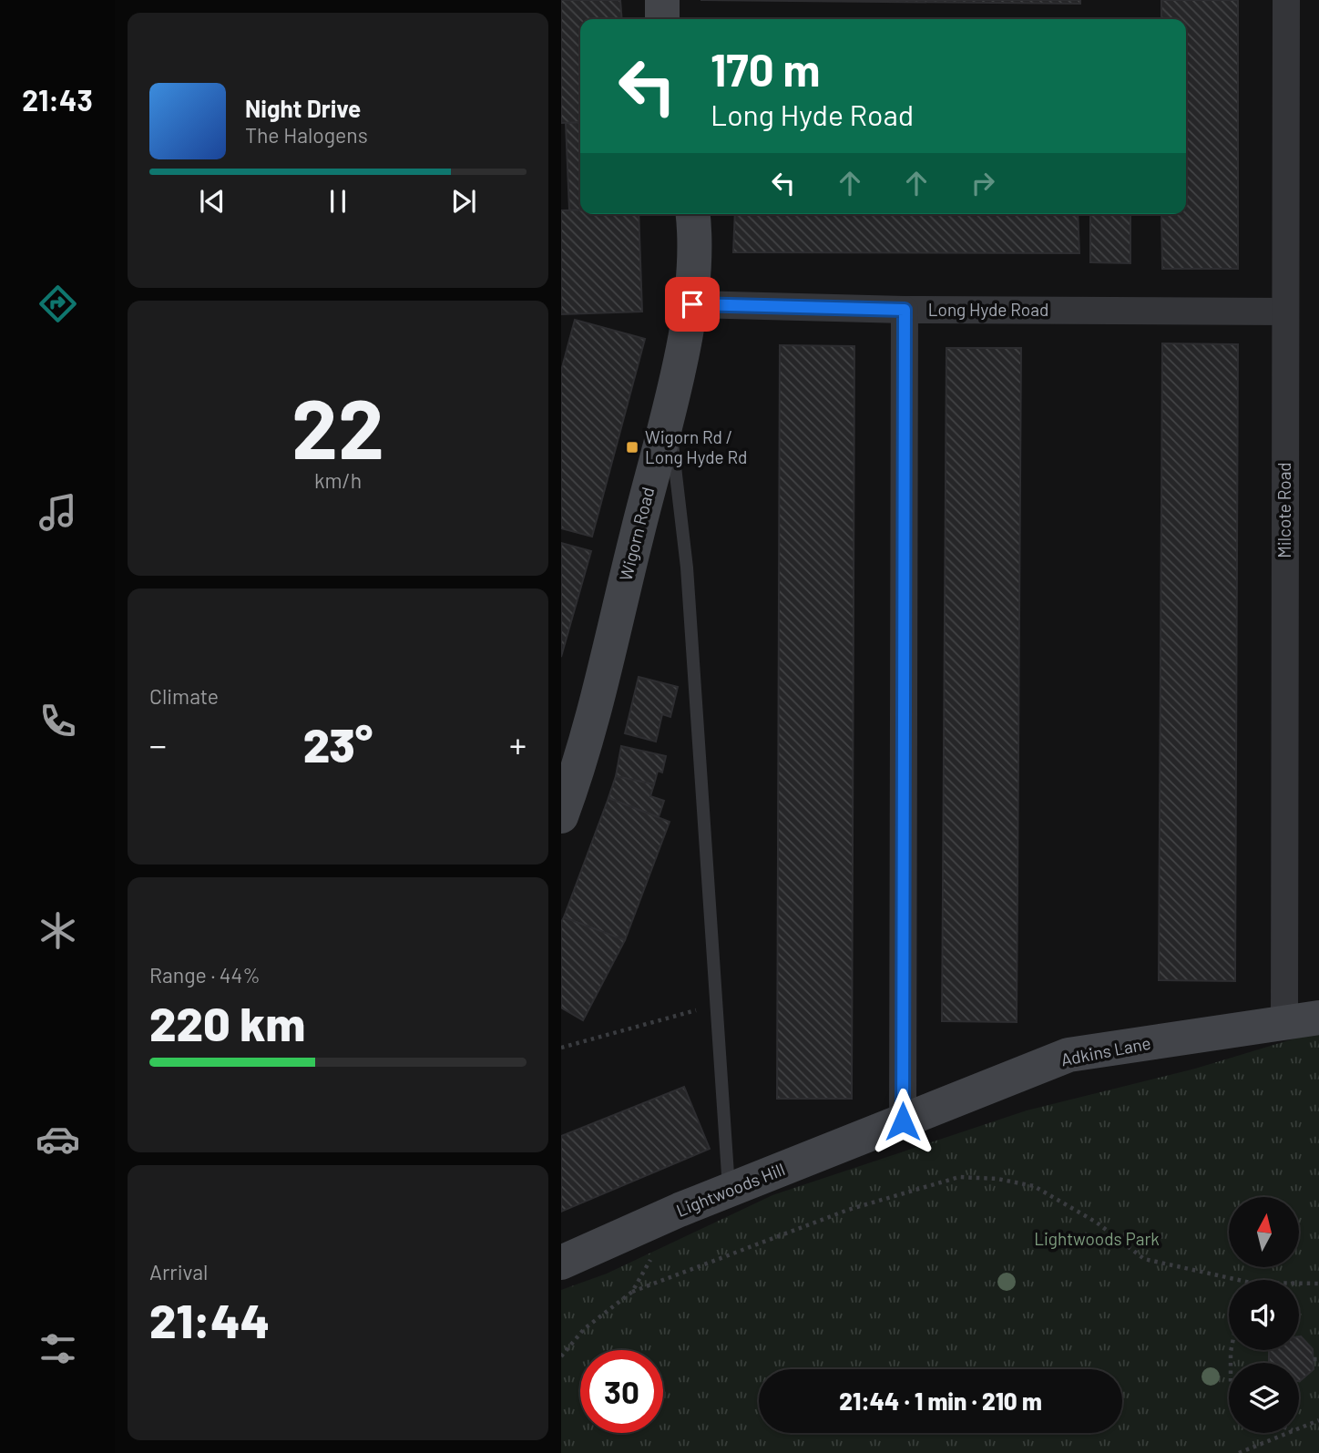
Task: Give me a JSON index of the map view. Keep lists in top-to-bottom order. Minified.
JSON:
{"streets":{"street":["Long Hyde Road","Milcote Road","Wigorn Road","Adkins Lane","Lightwoods Hill"]},"crossings":[["Long Hyde Road","Milcote Road"],["Long Hyde Road","Wigorn Road"],["Milcote Road","Adkins Lane"],["Adkins Lane","Lightwoods Hill"]],"parks":["Lightwoods Park"],"places":{"transit":["Wigorn Rd / Long Hyde Rd"]},"north":"top","page":{"tabs":"21:43","turn":["170 m","Long Hyde Road"],"song":["Night Drive","The Halogens"],"tile":[["22","km/h"],"Climate",["Range · 44%","220 km"],["Arrival","21:44"]],"heat":["−","23°","+"],"limit":"30","trip":"21:44 · 1 min · 210 m"}}
